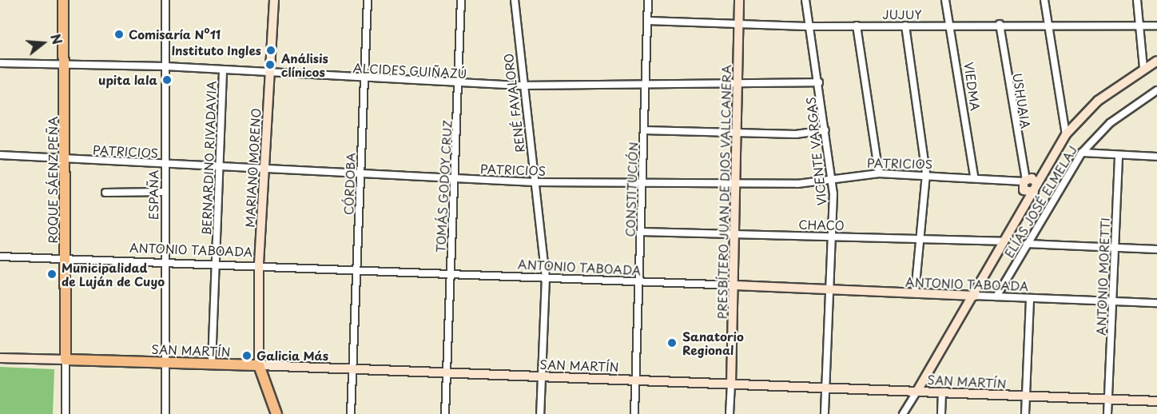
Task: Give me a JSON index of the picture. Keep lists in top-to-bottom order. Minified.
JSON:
{"streets":{"main road":["ROQUE SÁENZ PEÑA","SAN MARTÍN"],"street":["JUJUY","ALCIDES GUIÑAZÚ","VIEDMA","USHUAIA","RENÉ FAVALORO","PATRICIOS","VICENTE VARGAS","BERNARDINO RIVADAVIA","MARIANO MORENO","CÓRDOBA","TOMÁS GODOY CRUZ","CONSTITUCIÓN","PRESBÍTERO JUAN DE DIOS VALLCANERA","ESPAÑA","ELÍAS JOSÉ ELMELAJ","CHACO","ANTONIO TABOADA","ANTONIO MORETTI"]},"crossings":[["JUJUY","VIEDMA"],["JUJUY","USHUAIA"],["JUJUY","VICENTE VARGAS"],["JUJUY","CONSTITUCIÓN"],["JUJUY","PRESBÍTERO JUAN DE DIOS VALLCANERA"],["ALCIDES GUIÑAZÚ","RENÉ FAVALORO"],["ALCIDES GUIÑAZÚ","VICENTE VARGAS"],["ALCIDES GUIÑAZÚ","BERNARDINO RIVADAVIA"],["ALCIDES GUIÑAZÚ","MARIANO MORENO"],["ALCIDES GUIÑAZÚ","ROQUE SÁENZ PEÑA"],["ALCIDES GUIÑAZÚ","CÓRDOBA"],["ALCIDES GUIÑAZÚ","TOMÁS GODOY CRUZ"],["ALCIDES GUIÑAZÚ","CONSTITUCIÓN"],["ALCIDES GUIÑAZÚ","PRESBÍTERO JUAN DE DIOS VALLCANERA"],["ALCIDES GUIÑAZÚ","ESPAÑA"],["VIEDMA","PATRICIOS"],["USHUAIA","PATRICIOS"],["RENÉ FAVALORO","PATRICIOS"],["RENÉ FAVALORO","ANTONIO TABOADA"],["RENÉ FAVALORO","SAN MARTÍN"],["PATRICIOS","VICENTE VARGAS"],["PATRICIOS","BERNARDINO RIVADAVIA"],["PATRICIOS","MARIANO MORENO"],["PATRICIOS","ROQUE SÁENZ PEÑA"],["PATRICIOS","CÓRDOBA"],["PATRICIOS","TOMÁS GODOY CRUZ"],["PATRICIOS","CONSTITUCIÓN"],["PATRICIOS","PRESBÍTERO JUAN DE DIOS VALLCANERA"],["PATRICIOS","ESPAÑA"],["VICENTE VARGAS","CHACO"],["VICENTE VARGAS","ANTONIO TABOADA"],["VICENTE VARGAS","SAN MARTÍN"],["BERNARDINO RIVADAVIA","ANTONIO TABOADA"],["BERNARDINO RIVADAVIA","SAN MARTÍN"],["MARIANO MORENO","ANTONIO TABOADA"],["MARIANO MORENO","SAN MARTÍN"],["ROQUE SÁENZ PEÑA","ANTONIO TABOADA"],["ROQUE SÁENZ PEÑA","SAN MARTÍN"],["CÓRDOBA","ANTONIO TABOADA"],["CÓRDOBA","SAN MARTÍN"],["TOMÁS GODOY CRUZ","ANTONIO TABOADA"],["TOMÁS GODOY CRUZ","SAN MARTÍN"],["CONSTITUCIÓN","CHACO"],["CONSTITUCIÓN","ANTONIO TABOADA"],["CONSTITUCIÓN","SAN MARTÍN"],["PRESBÍTERO JUAN DE DIOS VALLCANERA","CHACO"],["PRESBÍTERO JUAN DE DIOS VALLCANERA","ANTONIO TABOADA"],["PRESBÍTERO JUAN DE DIOS VALLCANERA","SAN MARTÍN"],["ESPAÑA","ANTONIO TABOADA"],["ESPAÑA","SAN MARTÍN"],["ELÍAS JOSÉ ELMELAJ","ANTONIO TABOADA"],["ANTONIO TABOADA","ANTONIO MORETTI"],["ANTONIO MORETTI","SAN MARTÍN"]],"places":["Comisaría Nº11","Instituto Ingles","Análisis clínicos","upita lala","Municipalidad de Luján de Cuyo","Sanatorio Regional","Galicia Más"],"north":"right"}
